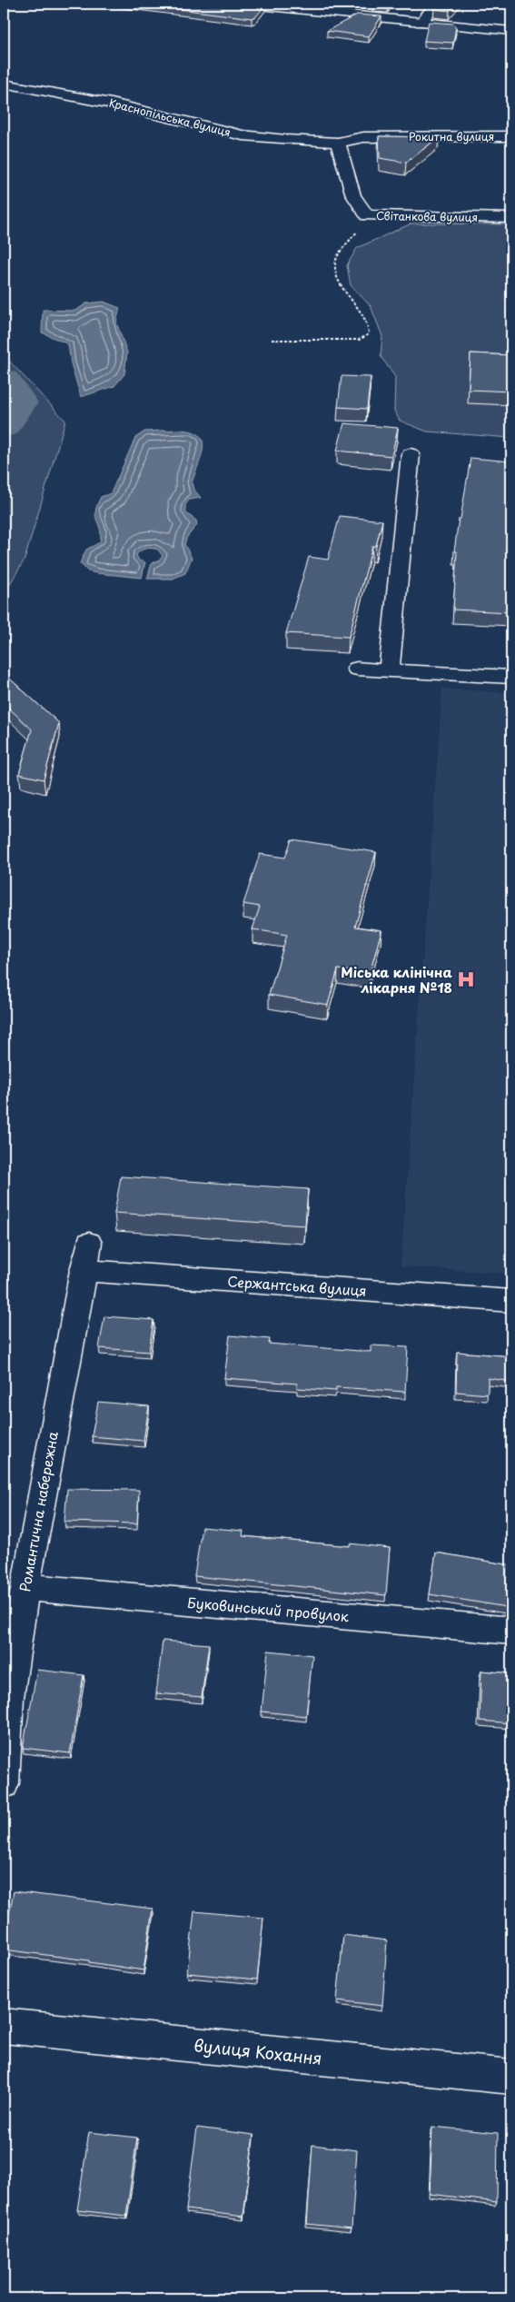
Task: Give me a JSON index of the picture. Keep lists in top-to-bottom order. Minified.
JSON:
{"streets":{"street":["Краснопільська вулиця","Рокитна вулиця","Світанкова вулиця","Сержантська вулиця","Романтична набережна","Буковинський провулок","вулиця Кохання"]},"crossings":[["Краснопільська вулиця","Рокитна вулиця"],["Краснопільська вулиця","Світанкова вулиця"],["Рокитна вулиця","Світанкова вулиця"],["Сержантська вулиця","Романтична набережна"],["Романтична набережна","Буковинський провулок"]],"places":{"hospital":["Міська клінічна лікарня №18"]}}
